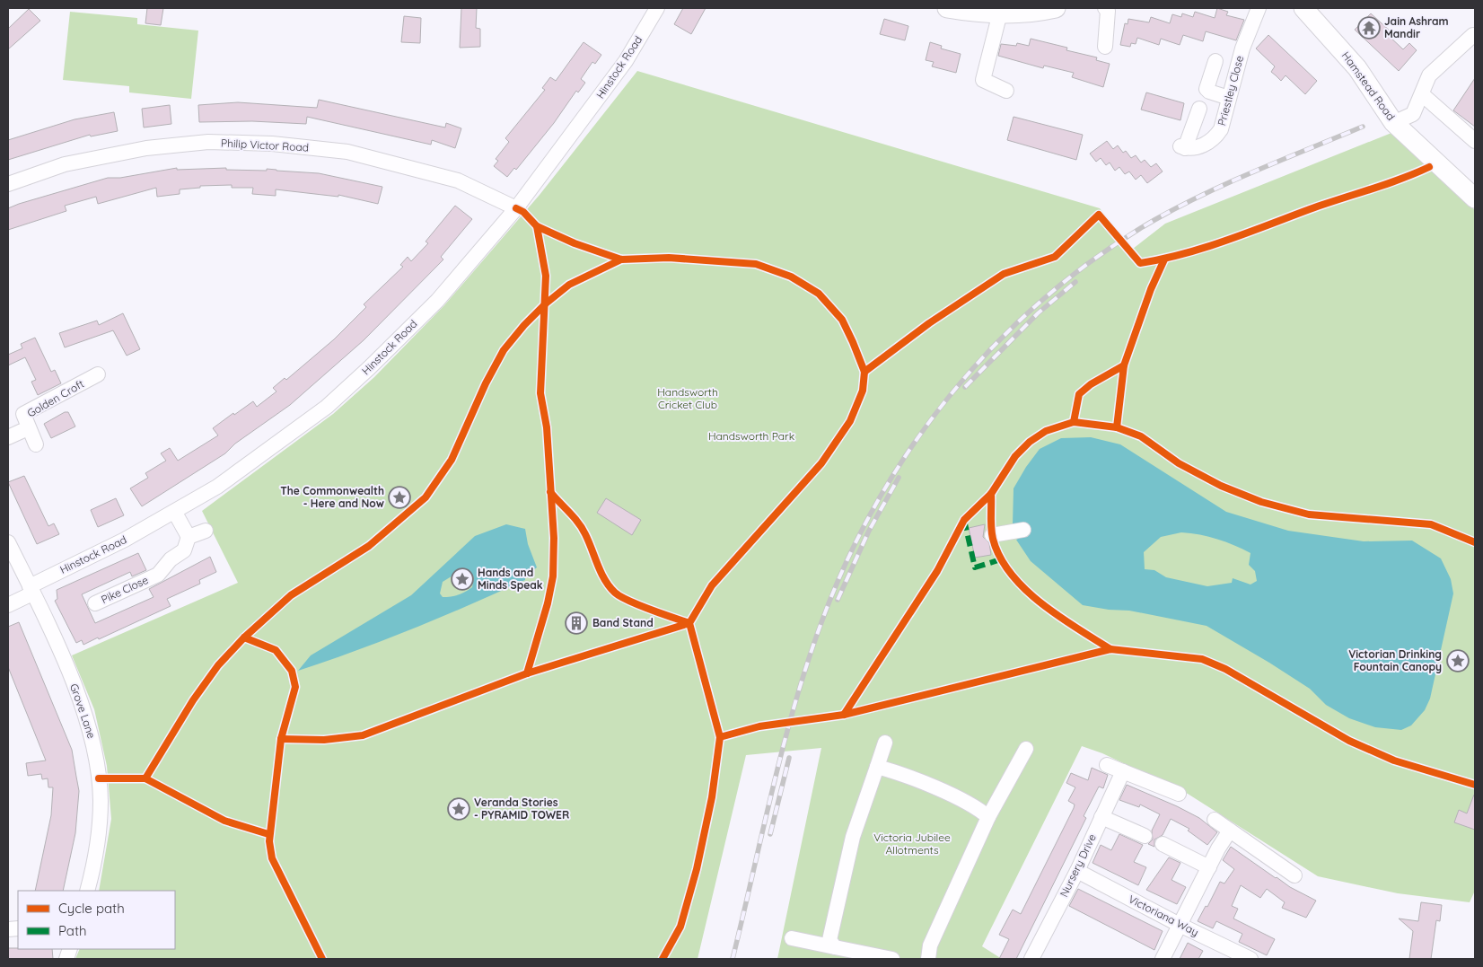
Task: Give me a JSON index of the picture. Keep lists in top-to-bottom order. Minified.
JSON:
{"streets":{"main road":["Hamstead Road"],"street":["Hinstock Road","Priestley Close","Philip Victor Road","Golden Croft","Pike Close","Grove Lane","Nursery Drive","Victoriana Way"]},"crossings":[["Hinstock Road","Philip Victor Road"],["Hinstock Road","Grove Lane"],["Nursery Drive","Victoriana Way"]],"parks":["Handsworth Cricket Club","Handsworth Park","Victoria Jubilee Allotments"],"places":{"temple":["Jain Ashram Mandir"],"place":["The Commonwealth - Here and Now","Hands and Minds Speak","Victorian Drinking Fountain Canopy","Veranda Stories - PYRAMID TOWER"],"building":["Band Stand"]},"legend":["Cycle path","Path"]}
